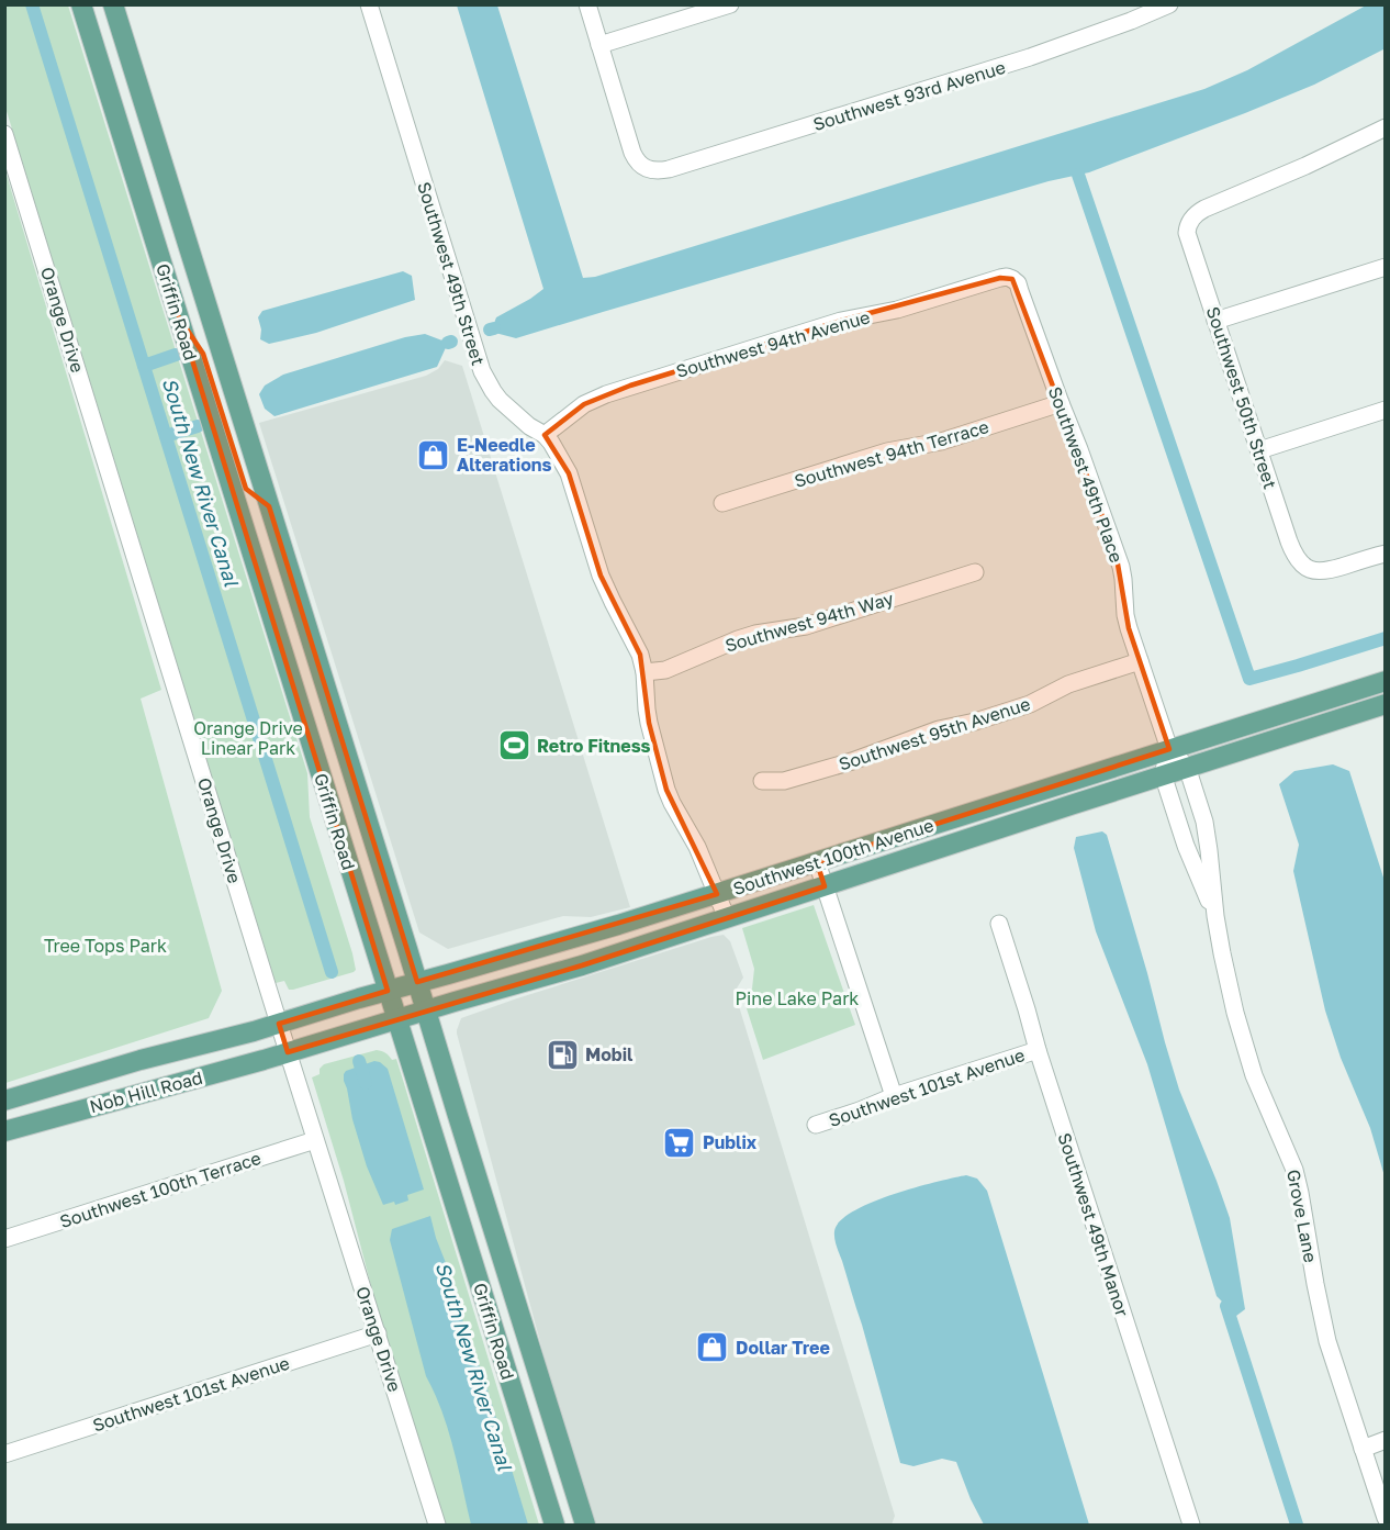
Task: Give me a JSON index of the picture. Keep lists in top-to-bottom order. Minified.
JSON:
{"streets":{"main road":["Griffin Road","Southwest 100th Avenue","Nob Hill Road"],"street":["Southwest 93rd Avenue","Southwest 49th Street","Orange Drive","Southwest 94th Avenue","Southwest 50th Street","Southwest 94th Terrace","Southwest 49th Place","Southwest 94th Way","Southwest 95th Avenue","Southwest 101st Avenue","Southwest 100th Terrace","Grove Lane","Southwest 49th Manor"]},"crossings":[["Southwest 49th Street","Southwest 94th Avenue"],["Southwest 49th Street","Southwest 94th Way"],["Southwest 49th Street","Southwest 100th Avenue"],["Griffin Road","Southwest 100th Avenue"],["Orange Drive","Southwest 100th Avenue"],["Orange Drive","Southwest 101st Avenue"],["Orange Drive","Nob Hill Road"],["Orange Drive","Southwest 100th Terrace"],["Southwest 94th Avenue","Southwest 49th Place"],["Southwest 94th Terrace","Southwest 49th Place"],["Southwest 49th Place","Southwest 95th Avenue"],["Southwest 49th Place","Southwest 100th Avenue"],["Southwest 49th Place","Grove Lane"],["Southwest 100th Avenue","Nob Hill Road"],["Southwest 100th Avenue","Grove Lane"],["Southwest 101st Avenue","Southwest 49th Manor"]],"water":["South New River Canal"],"parks":["Orange Drive Linear Park","Tree Tops Park","Pine Lake Park"],"places":{"shop":["E-Needle Alterations","Dollar Tree"],"sports":["Retro Fitness"],"fuel station":["Mobil"],"supermarket":["Publix"]}}
